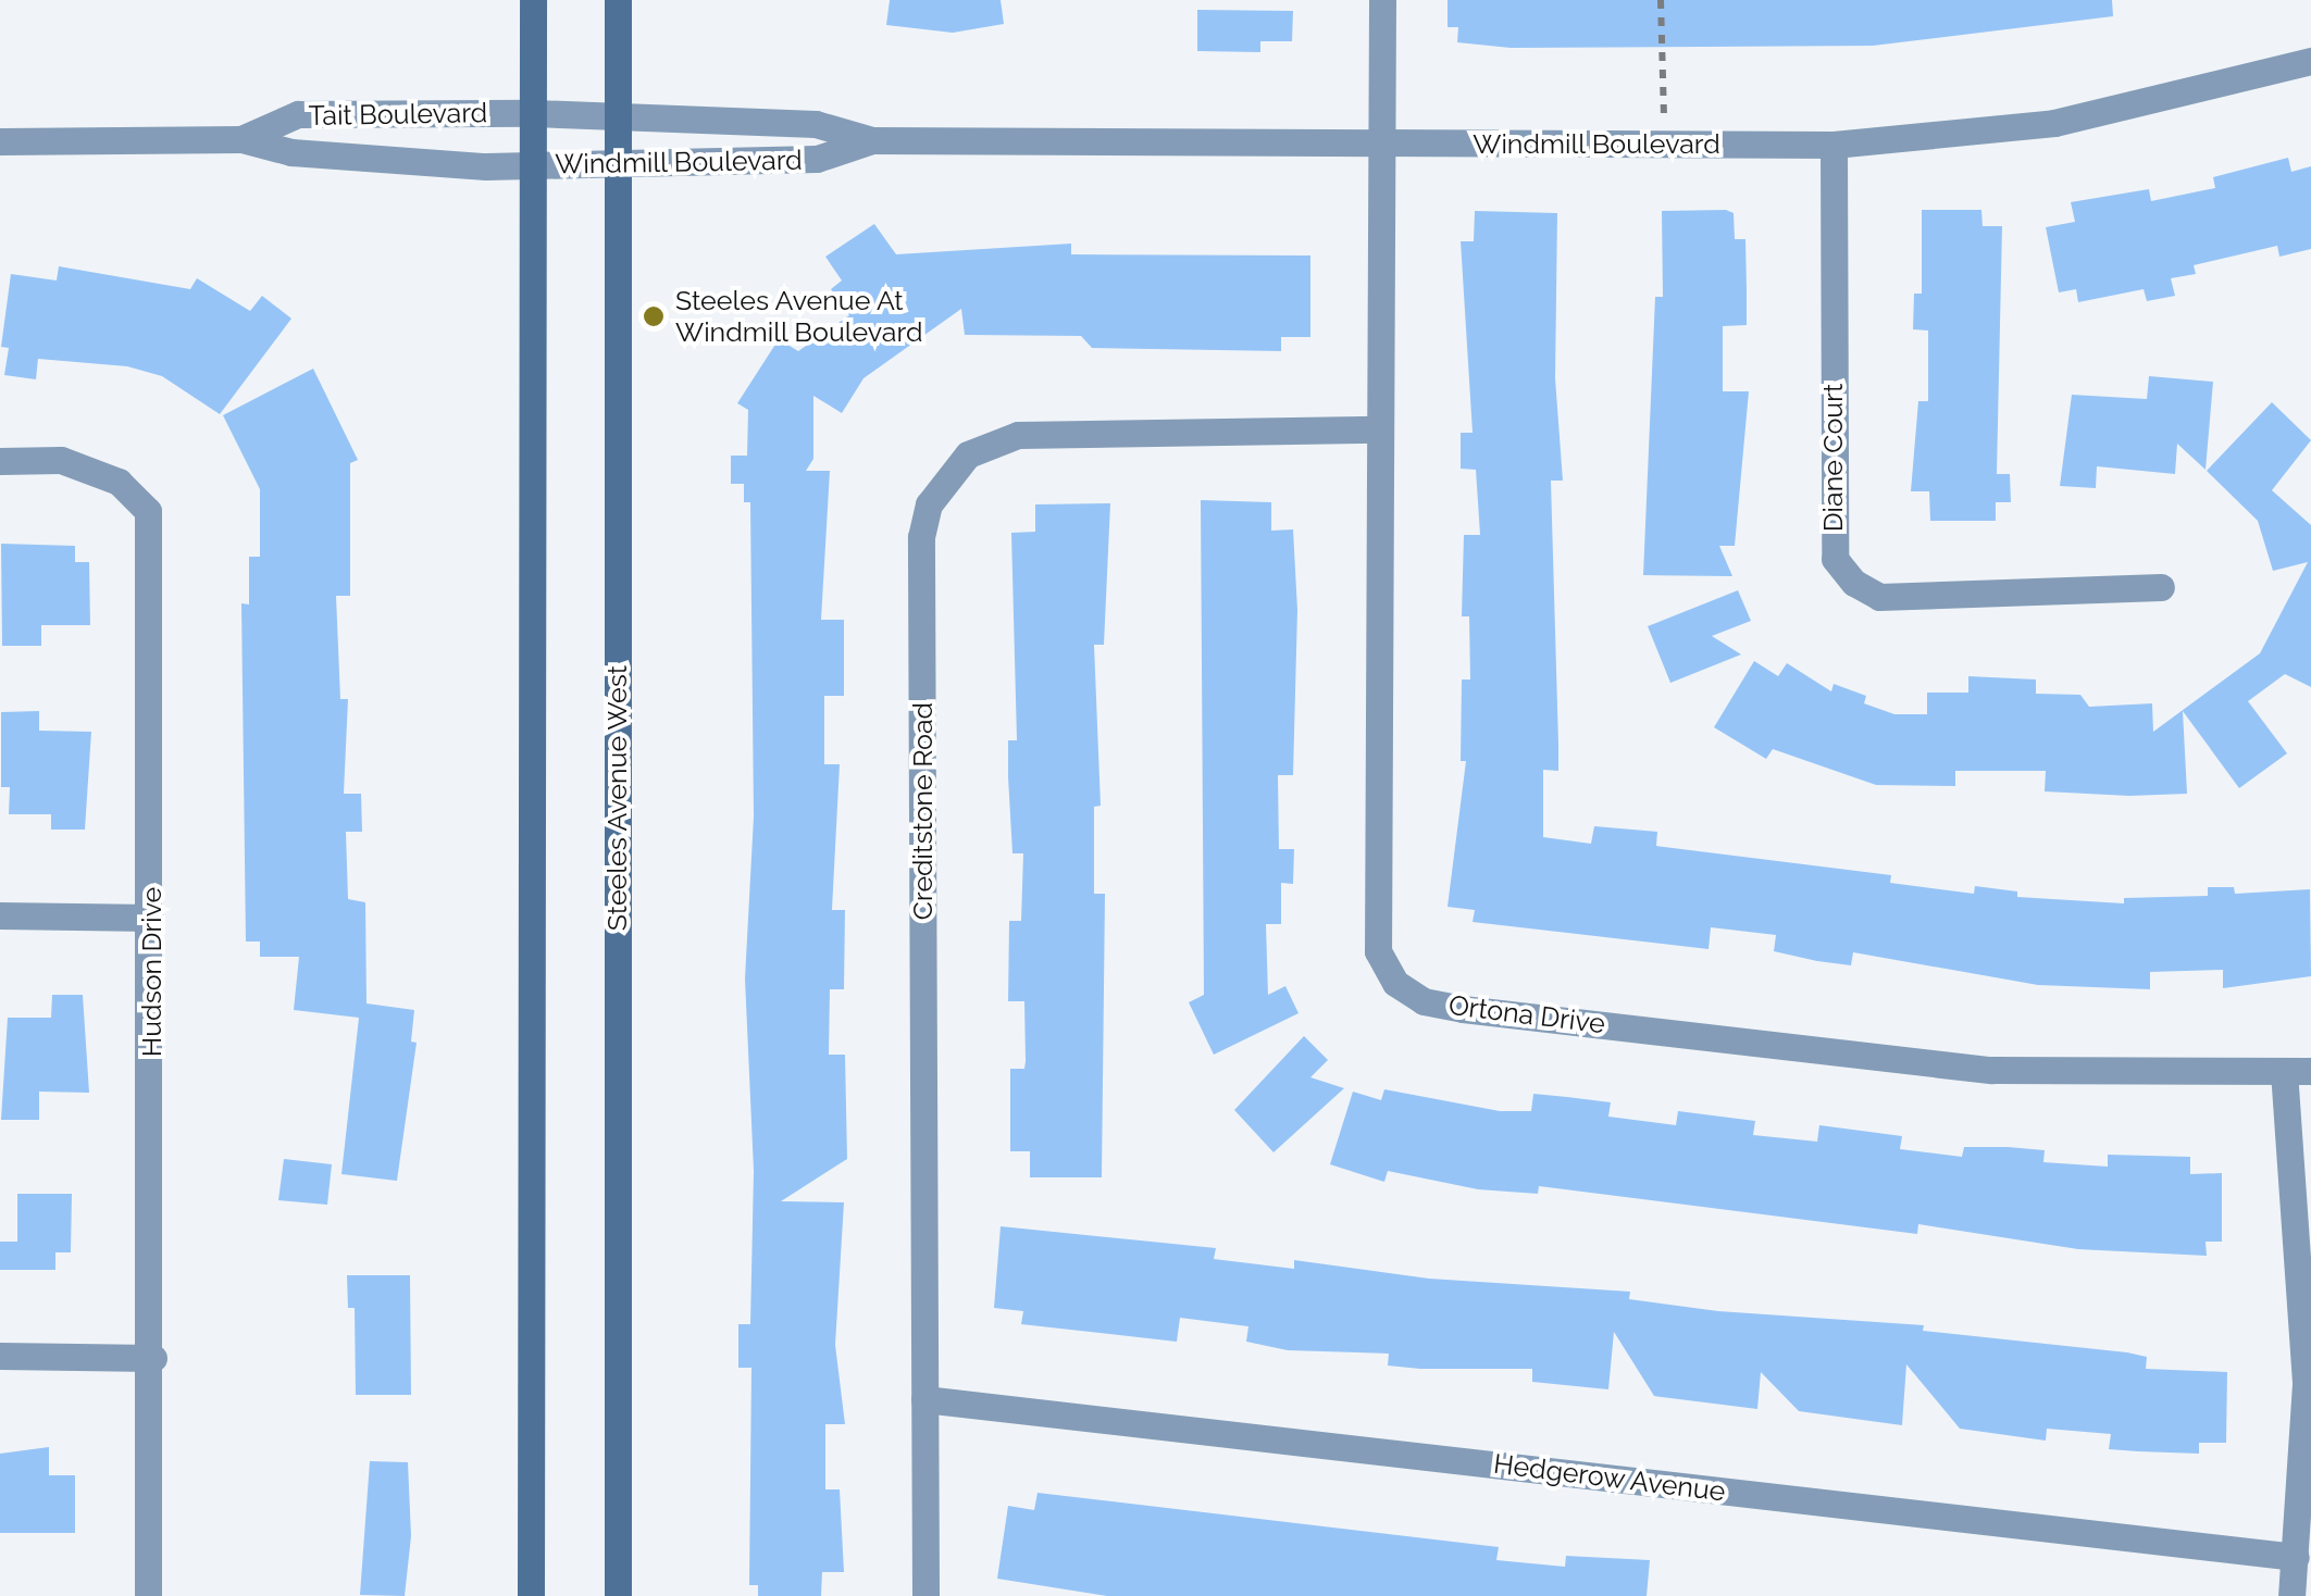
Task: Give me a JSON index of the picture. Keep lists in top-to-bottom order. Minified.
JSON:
{"streets":{"main road":["Steeles Avenue West"],"street":["Tait Boulevard","Windmill Boulevard","Diane Court","Creditstone Road","Hudson Drive","Ortona Drive","Hedgerow Avenue"]},"crossings":[["Tait Boulevard","Windmill Boulevard"],["Windmill Boulevard","Diane Court"],["Windmill Boulevard","Steeles Avenue West"],["Windmill Boulevard","Ortona Drive"],["Creditstone Road","Ortona Drive"],["Creditstone Road","Hedgerow Avenue"]],"places":["Steeles Avenue At Windmill Boulevard"]}
